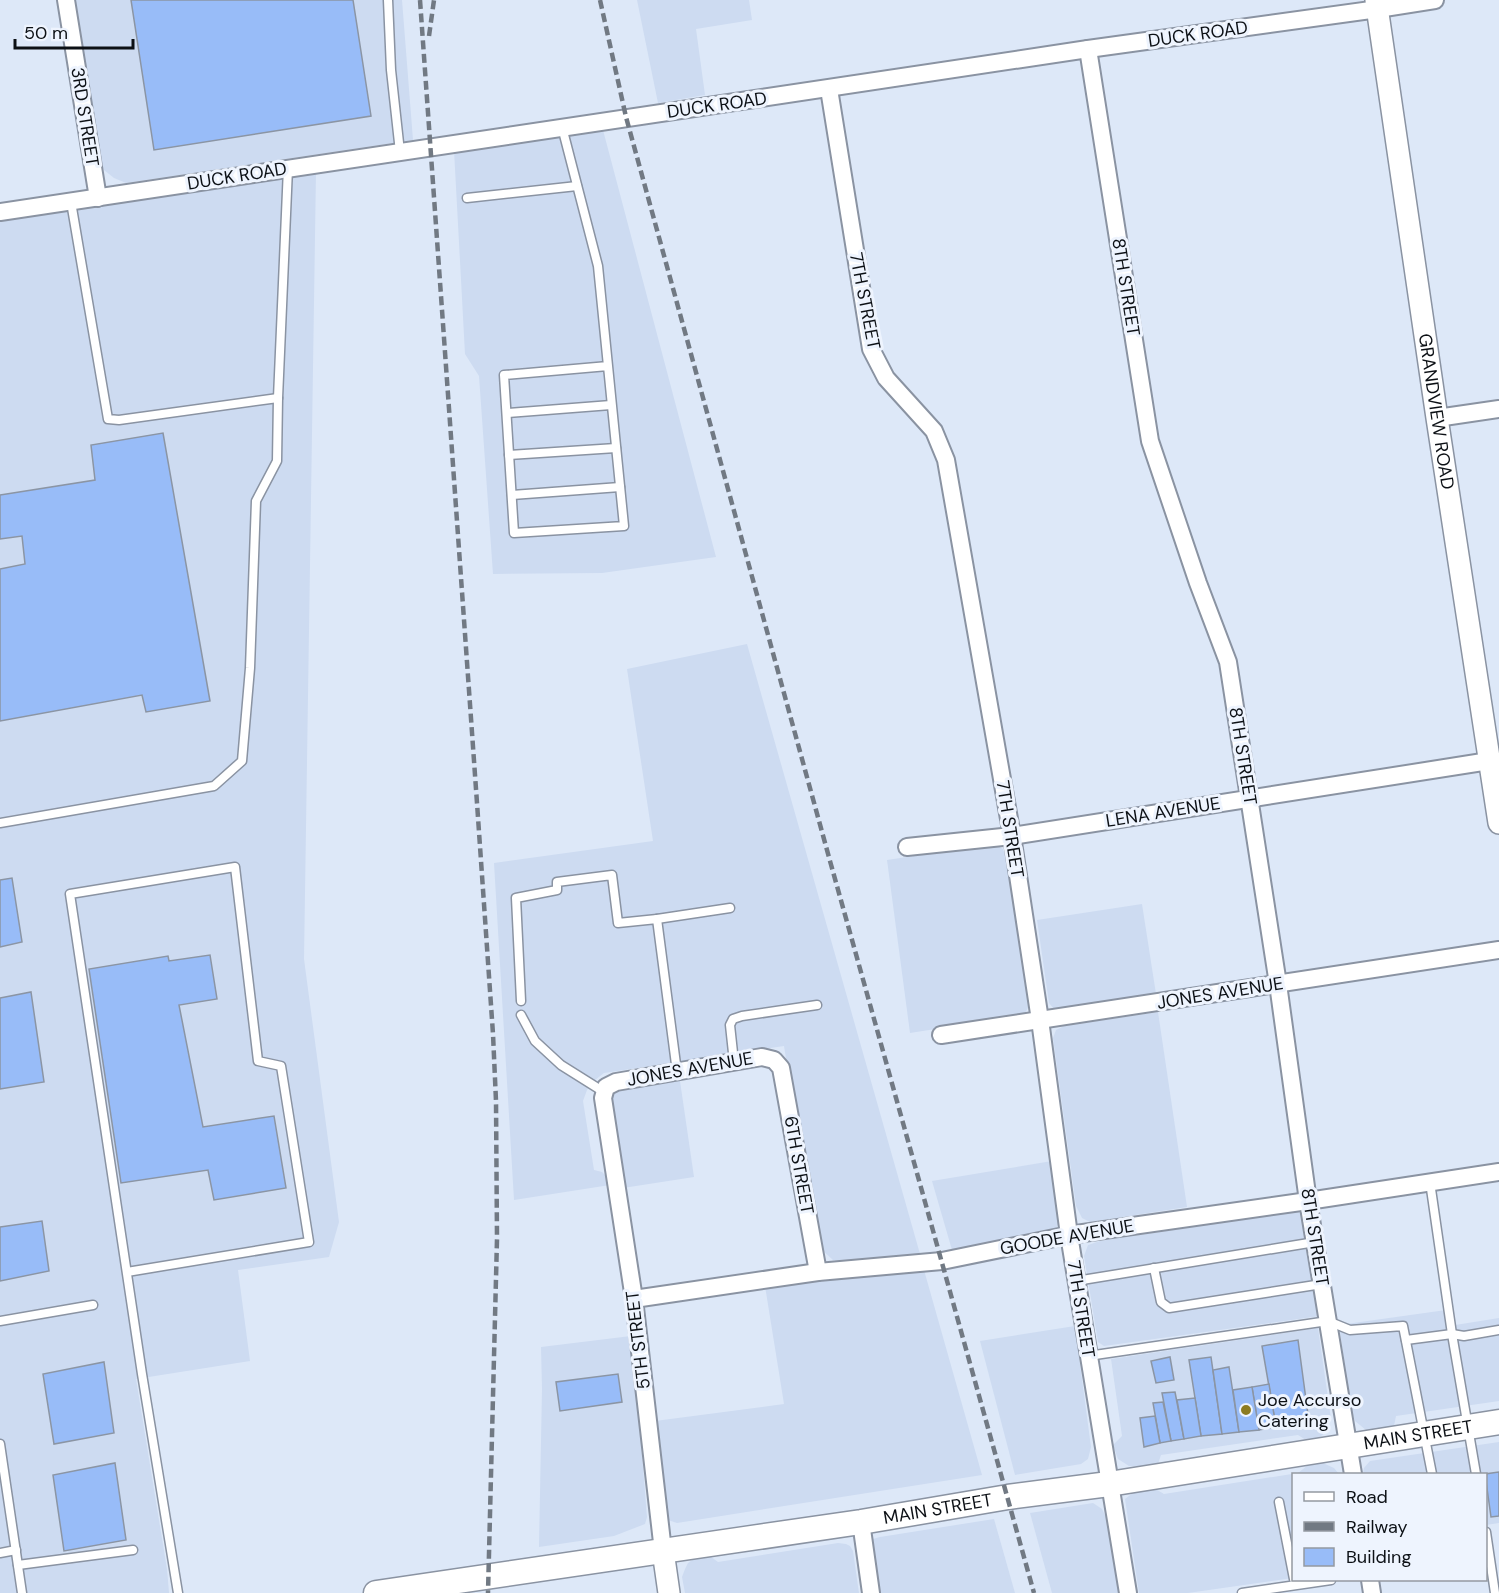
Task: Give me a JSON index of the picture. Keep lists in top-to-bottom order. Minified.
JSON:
{"streets":{"main road":["MAIN STREET"],"street":["DUCK ROAD","3RD STREET","8TH STREET","7TH STREET","GRANDVIEW ROAD","LENA AVENUE","JONES AVENUE","6TH STREET","GOODE AVENUE","5TH STREET"]},"crossings":[["DUCK ROAD","3RD STREET"],["DUCK ROAD","8TH STREET"],["DUCK ROAD","7TH STREET"],["DUCK ROAD","GRANDVIEW ROAD"],["8TH STREET","LENA AVENUE"],["8TH STREET","JONES AVENUE"],["8TH STREET","GOODE AVENUE"],["8TH STREET","MAIN STREET"],["7TH STREET","LENA AVENUE"],["7TH STREET","JONES AVENUE"],["7TH STREET","GOODE AVENUE"],["7TH STREET","MAIN STREET"],["GRANDVIEW ROAD","LENA AVENUE"],["JONES AVENUE","6TH STREET"],["JONES AVENUE","5TH STREET"],["6TH STREET","GOODE AVENUE"],["GOODE AVENUE","5TH STREET"],["5TH STREET","MAIN STREET"]],"places":["Joe Accurso Catering"],"legend":["Road","Railway","Building"],"scale_bar":"50 m"}
